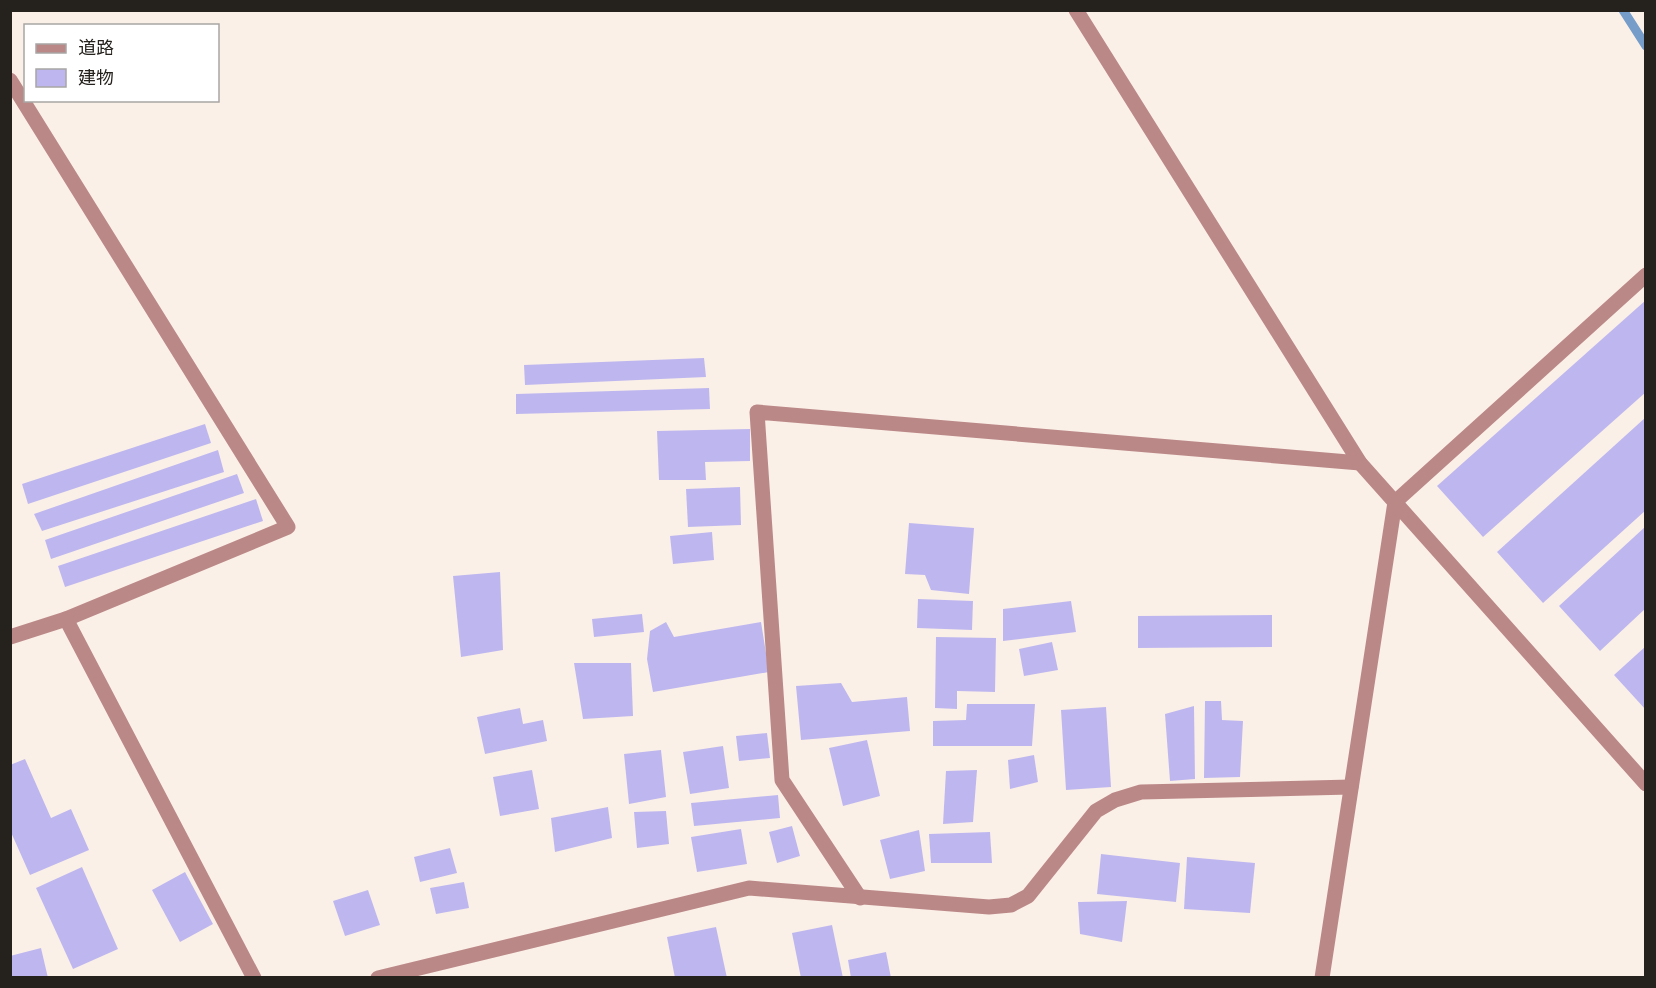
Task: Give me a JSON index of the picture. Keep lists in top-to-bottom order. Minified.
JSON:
{"legend":["道路","建物"]}
